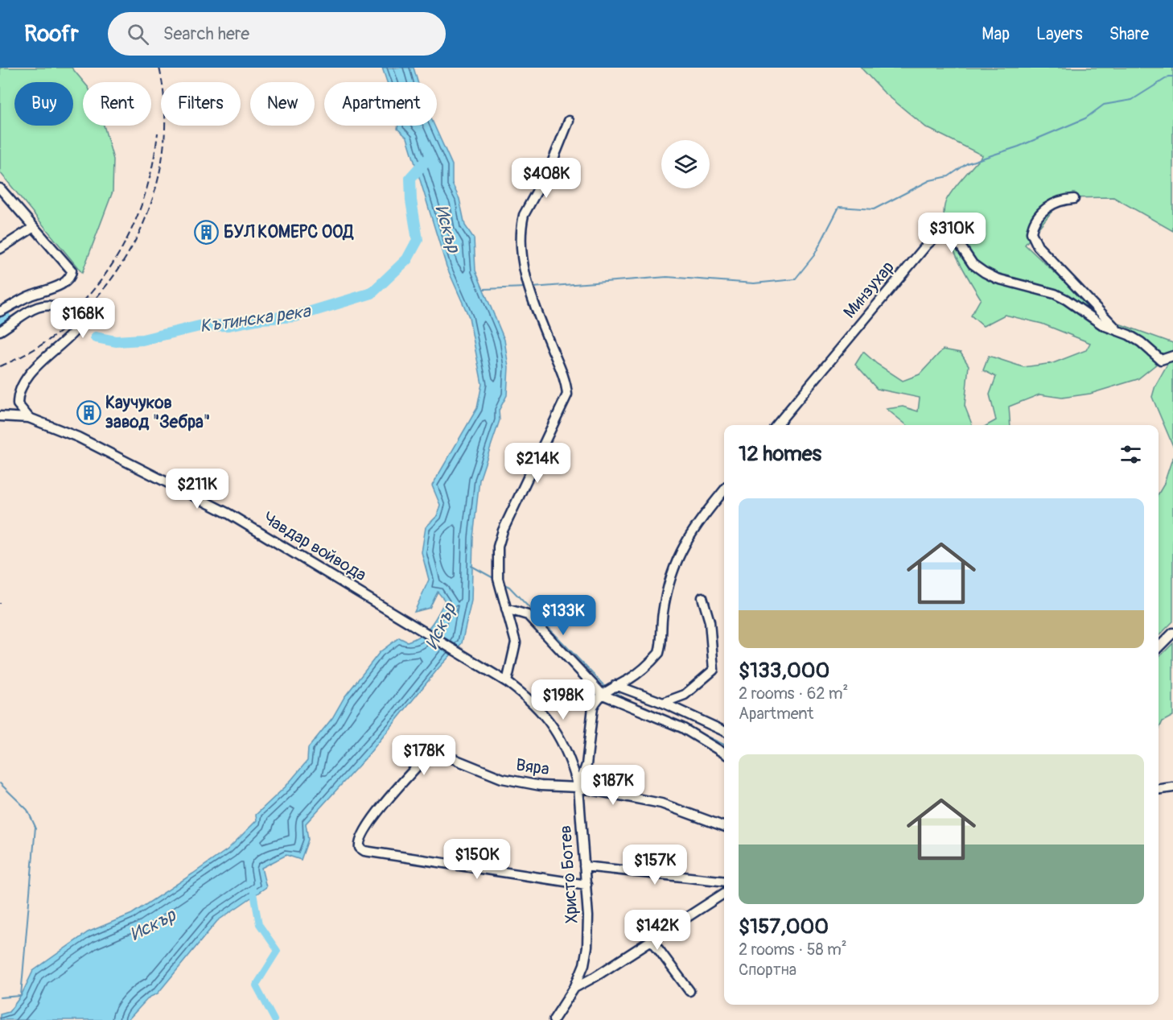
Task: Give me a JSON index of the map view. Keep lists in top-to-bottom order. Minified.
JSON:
{"streets":{"street":["Минзухар","Чавдар войвода","Вяра","Христо Ботев"]},"crossings":[["Чавдар войвода","Вяра"],["Чавдар войвода","Христо Ботев"],["Вяра","Христо Ботев"]],"water":["Искър","Кътинска река"],"places":{"building":["БУЛ КОМЕРС ООД","Каучуков завод \"Зебра\""]},"page":{"header":"Roofr","search":"Search here","nav":["Map","Layers","Share"],"chip":["Buy","Rent","Filters","New","Apartment"],"price":["$408K","$310K","$168K","$214K","$211K","$133K","$198K","$178K","$187K","$150K","$157K","$142K"],"heading":"12 homes","list":[{"name":"$133,000","note":"2 rooms · 62 m² · Apartment"},{"name":"$157,000","note":"2 rooms · 58 m² · Спортна"}]}}
